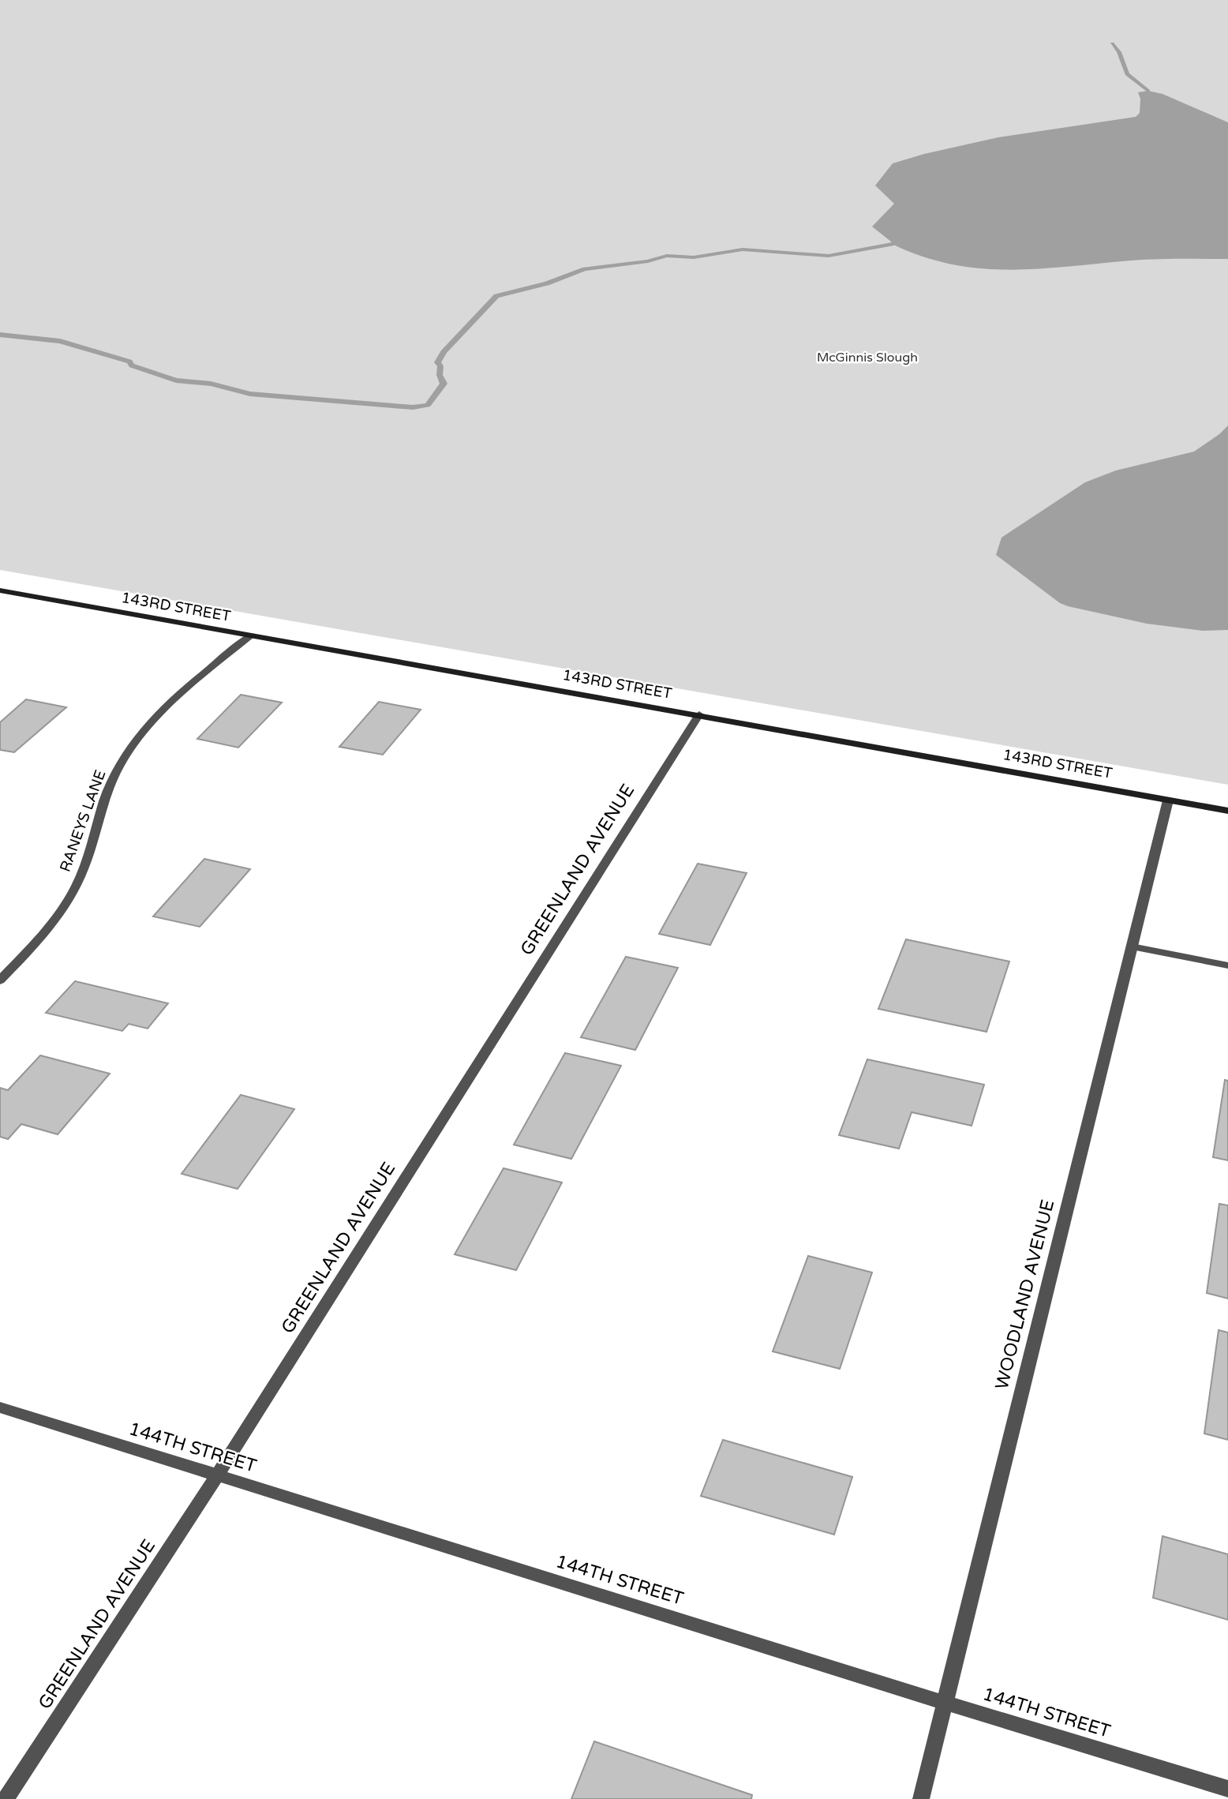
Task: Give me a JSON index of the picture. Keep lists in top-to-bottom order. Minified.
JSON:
{"streets":{"main road":["143RD STREET"],"street":["RANEYS LANE","GREENLAND AVENUE","WOODLAND AVENUE","144TH STREET"]},"crossings":[["143RD STREET","RANEYS LANE"],["143RD STREET","GREENLAND AVENUE"],["143RD STREET","WOODLAND AVENUE"],["GREENLAND AVENUE","144TH STREET"],["WOODLAND AVENUE","144TH STREET"]],"parks":["McGinnis Slough"]}
